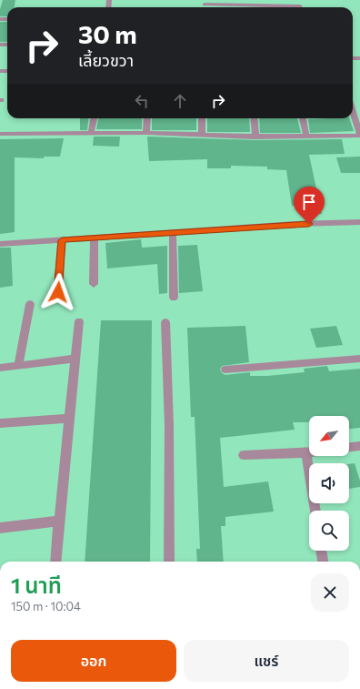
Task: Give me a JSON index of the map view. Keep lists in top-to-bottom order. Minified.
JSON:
{"north":"bottom left","page":{"turn":["30 m","เลี้ยวขวา"],"heading":["1 นาที","150 m · 10:04"],"buttons":["ออก","แชร์"]}}
